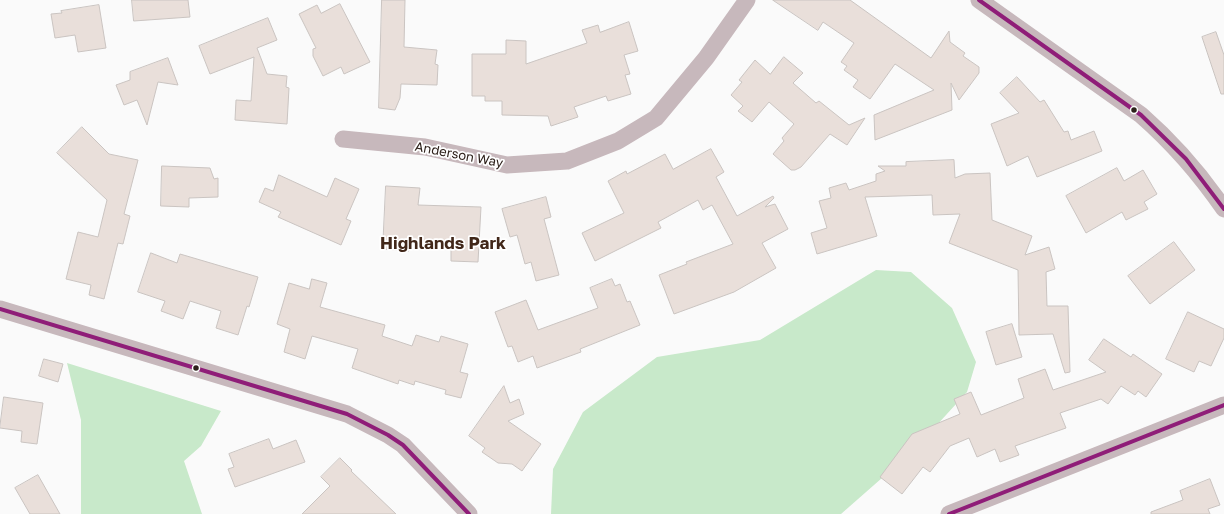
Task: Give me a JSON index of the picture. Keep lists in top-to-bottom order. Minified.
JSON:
{"streets":{"street":["Anderson Way"]},"districts":["Highlands Park"]}
